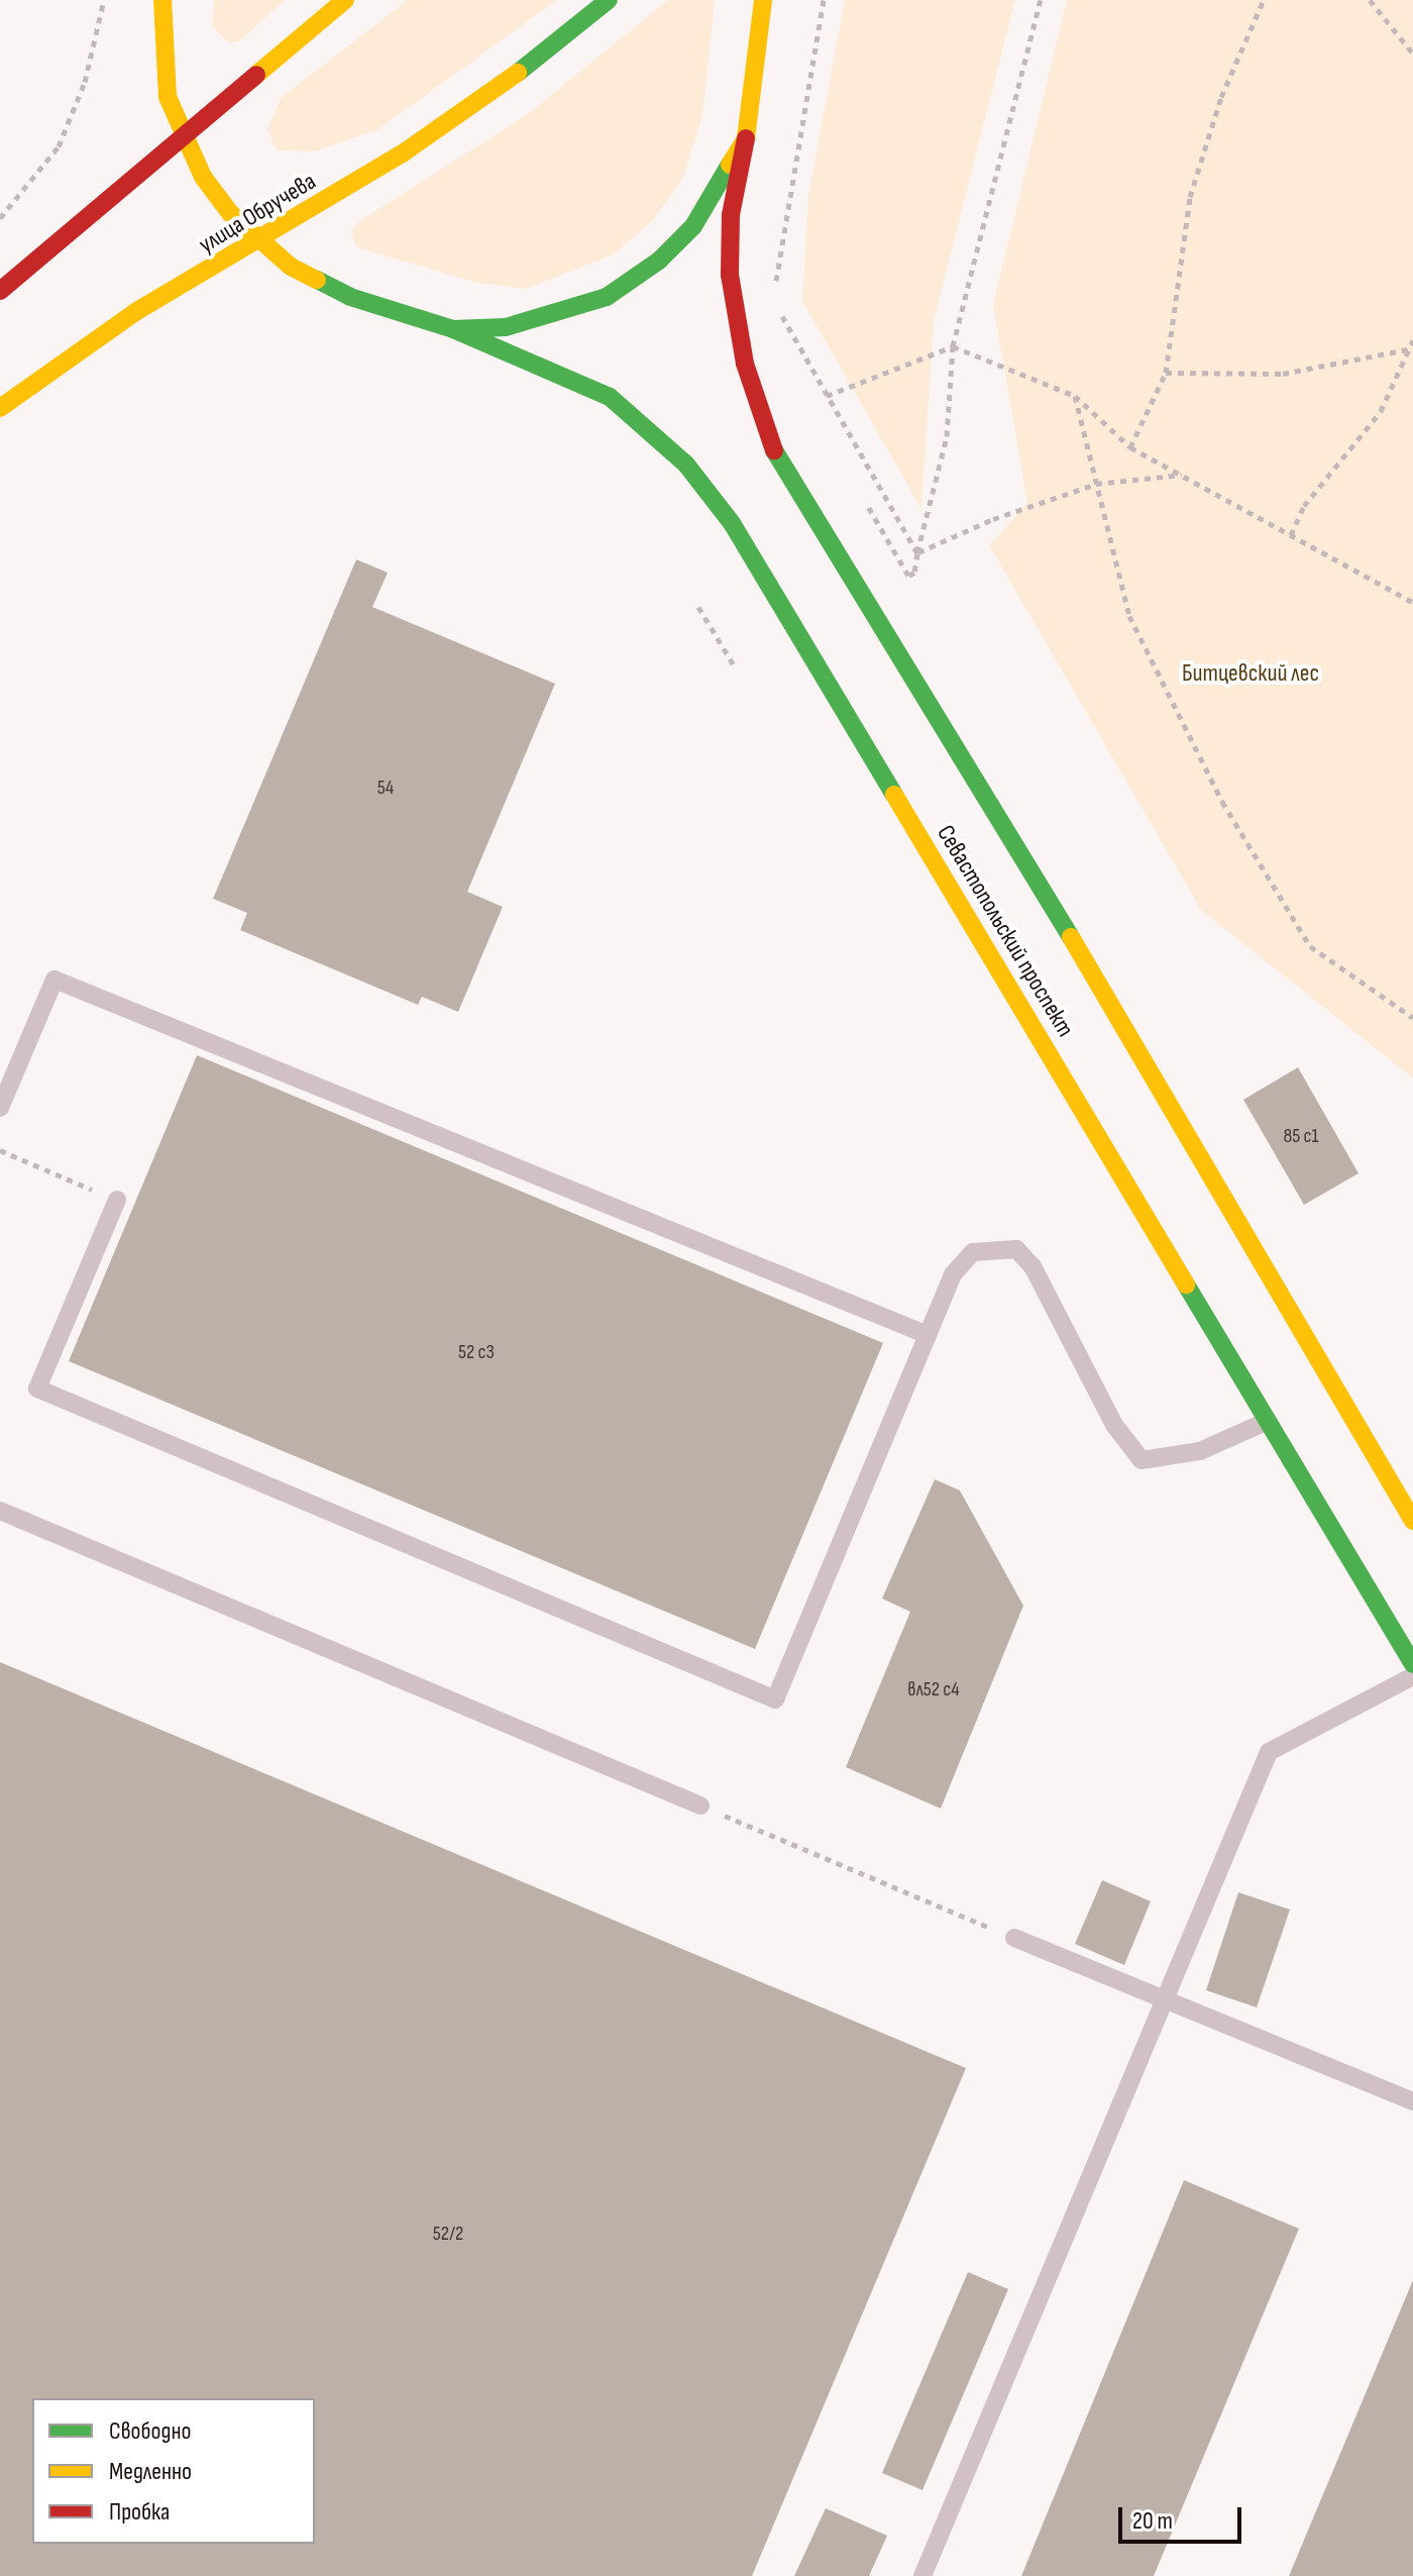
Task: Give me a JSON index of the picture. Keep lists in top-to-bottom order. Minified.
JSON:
{"streets":{"main road":["улица Обручева","Севастопольский проспект"]},"parks":["Битцевский лес"],"house_numbers":["54","85 с1","52 с3","вл52 с4","52/2"],"legend":["Свободно","Медленно","Пробка"],"scale_bar":"20 m"}
